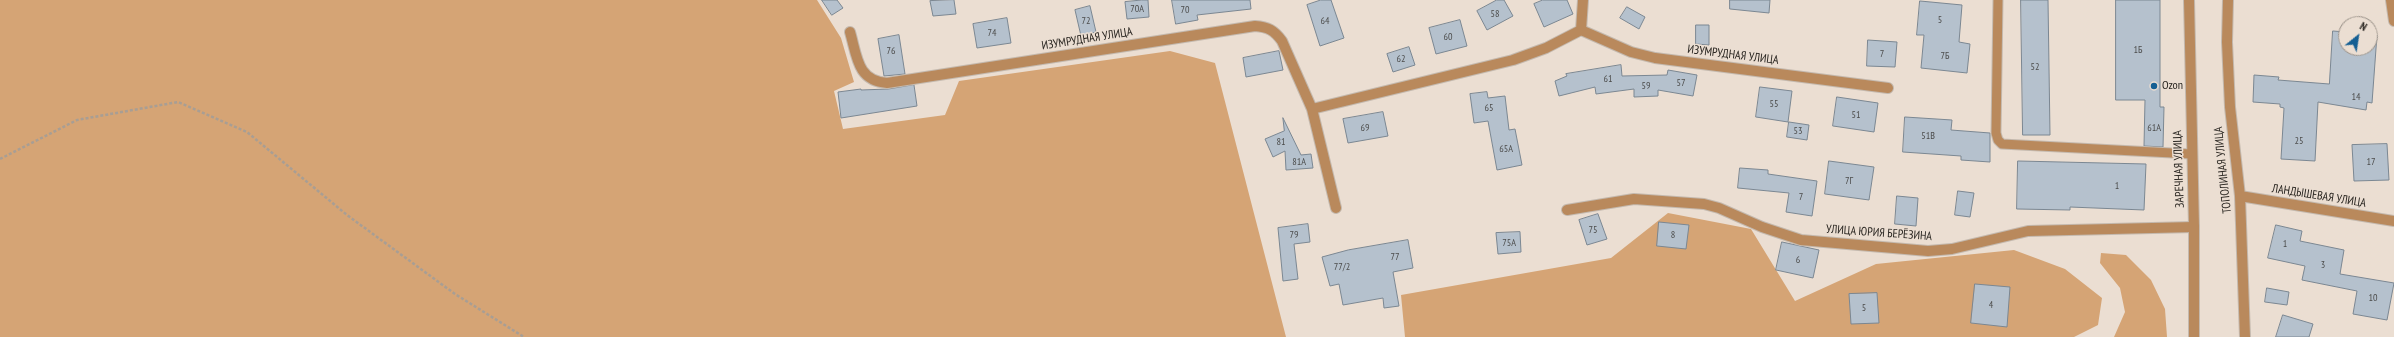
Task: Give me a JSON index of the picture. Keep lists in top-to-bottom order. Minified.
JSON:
{"streets":{"street":["ИЗУМРУДНАЯ УЛИЦА","ЗАРЕЧНАЯ УЛИЦА","ТОПОЛИНАЯ УЛИЦА","ЛАНДЫШЕВАЯ УЛИЦА","УЛИЦА ЮРИЯ БЕРЁЗИНА"]},"crossings":[["ЗАРЕЧНАЯ УЛИЦА","УЛИЦА ЮРИЯ БЕРЁЗИНА"],["ТОПОЛИНАЯ УЛИЦА","ЛАНДЫШЕВАЯ УЛИЦА"]],"places":["Ozon"],"house_numbers":["70А","70","58","5","72","64","74","60","1Б","76","7","7Б","62","52","61","57","59","14","55","65","51","69","61А","53","51В","25","81","65А","81А","17","7Г","1","7","75","79","8","75А","1","77","6","3","77/2","10","4","5"],"north":"top right"}
